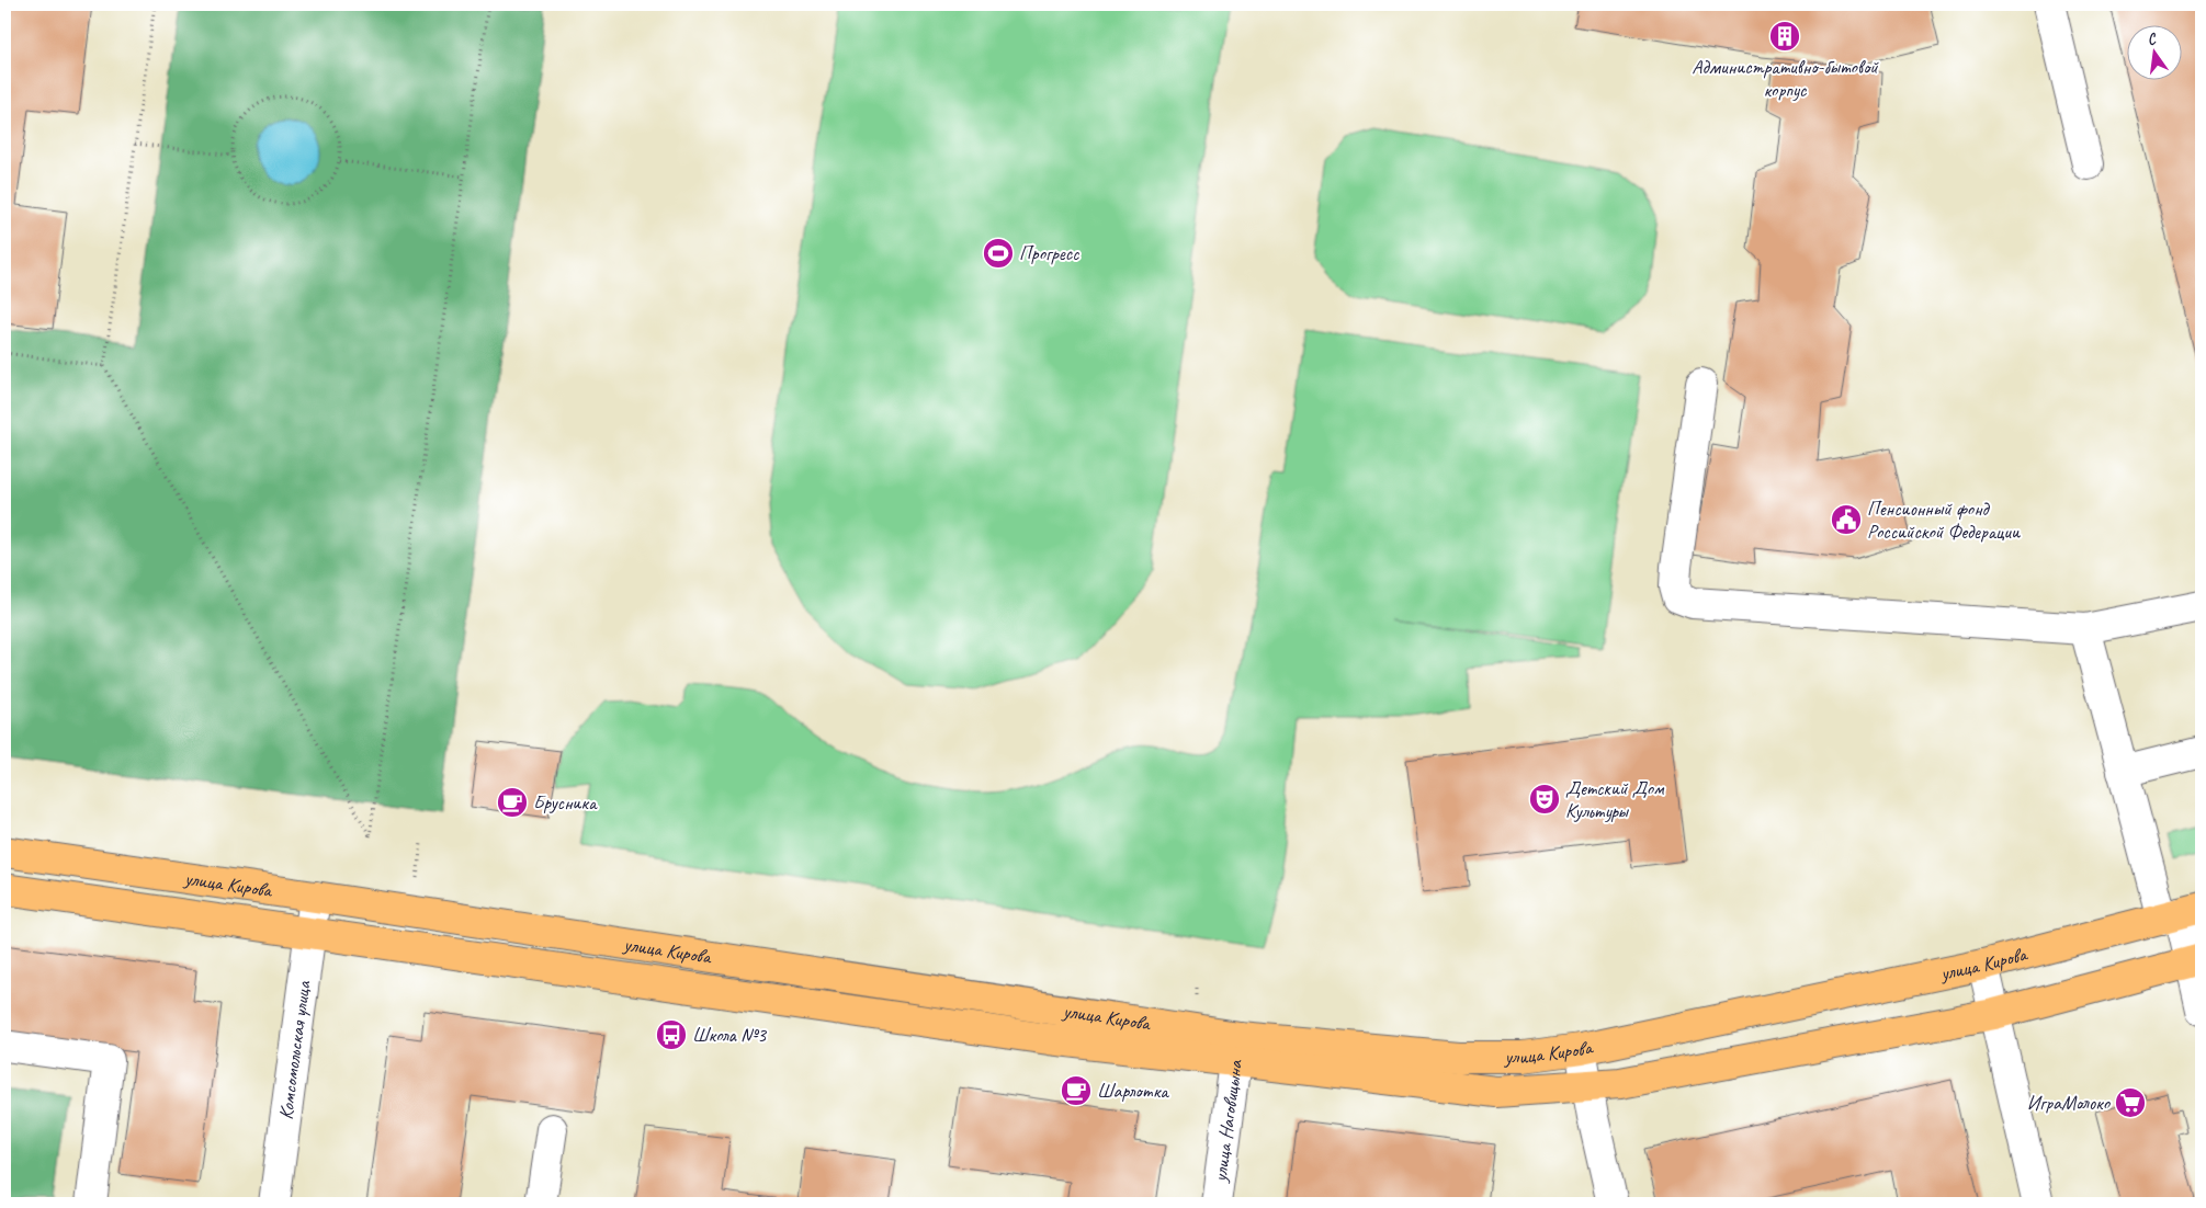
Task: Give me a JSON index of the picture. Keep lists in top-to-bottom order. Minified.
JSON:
{"streets":{"main road":["улица Кирова"],"street":["Комсомольская улица","улица Наговицына"]},"crossings":[["улица Кирова","Комсомольская улица"],["улица Кирова","улица Наговицына"]],"places":{"building":["Административно-бытовой корпус"],"sports":["Прогресс"],"public building":["Пенсионный фонд Российской Федерации"],"theatre":["Детский Дом Культуры"],"cafe":["Брусника","Шарлотка"],"bus stop":["Школа №3"],"supermarket":["ИграМолоко"]},"north":"top"}
